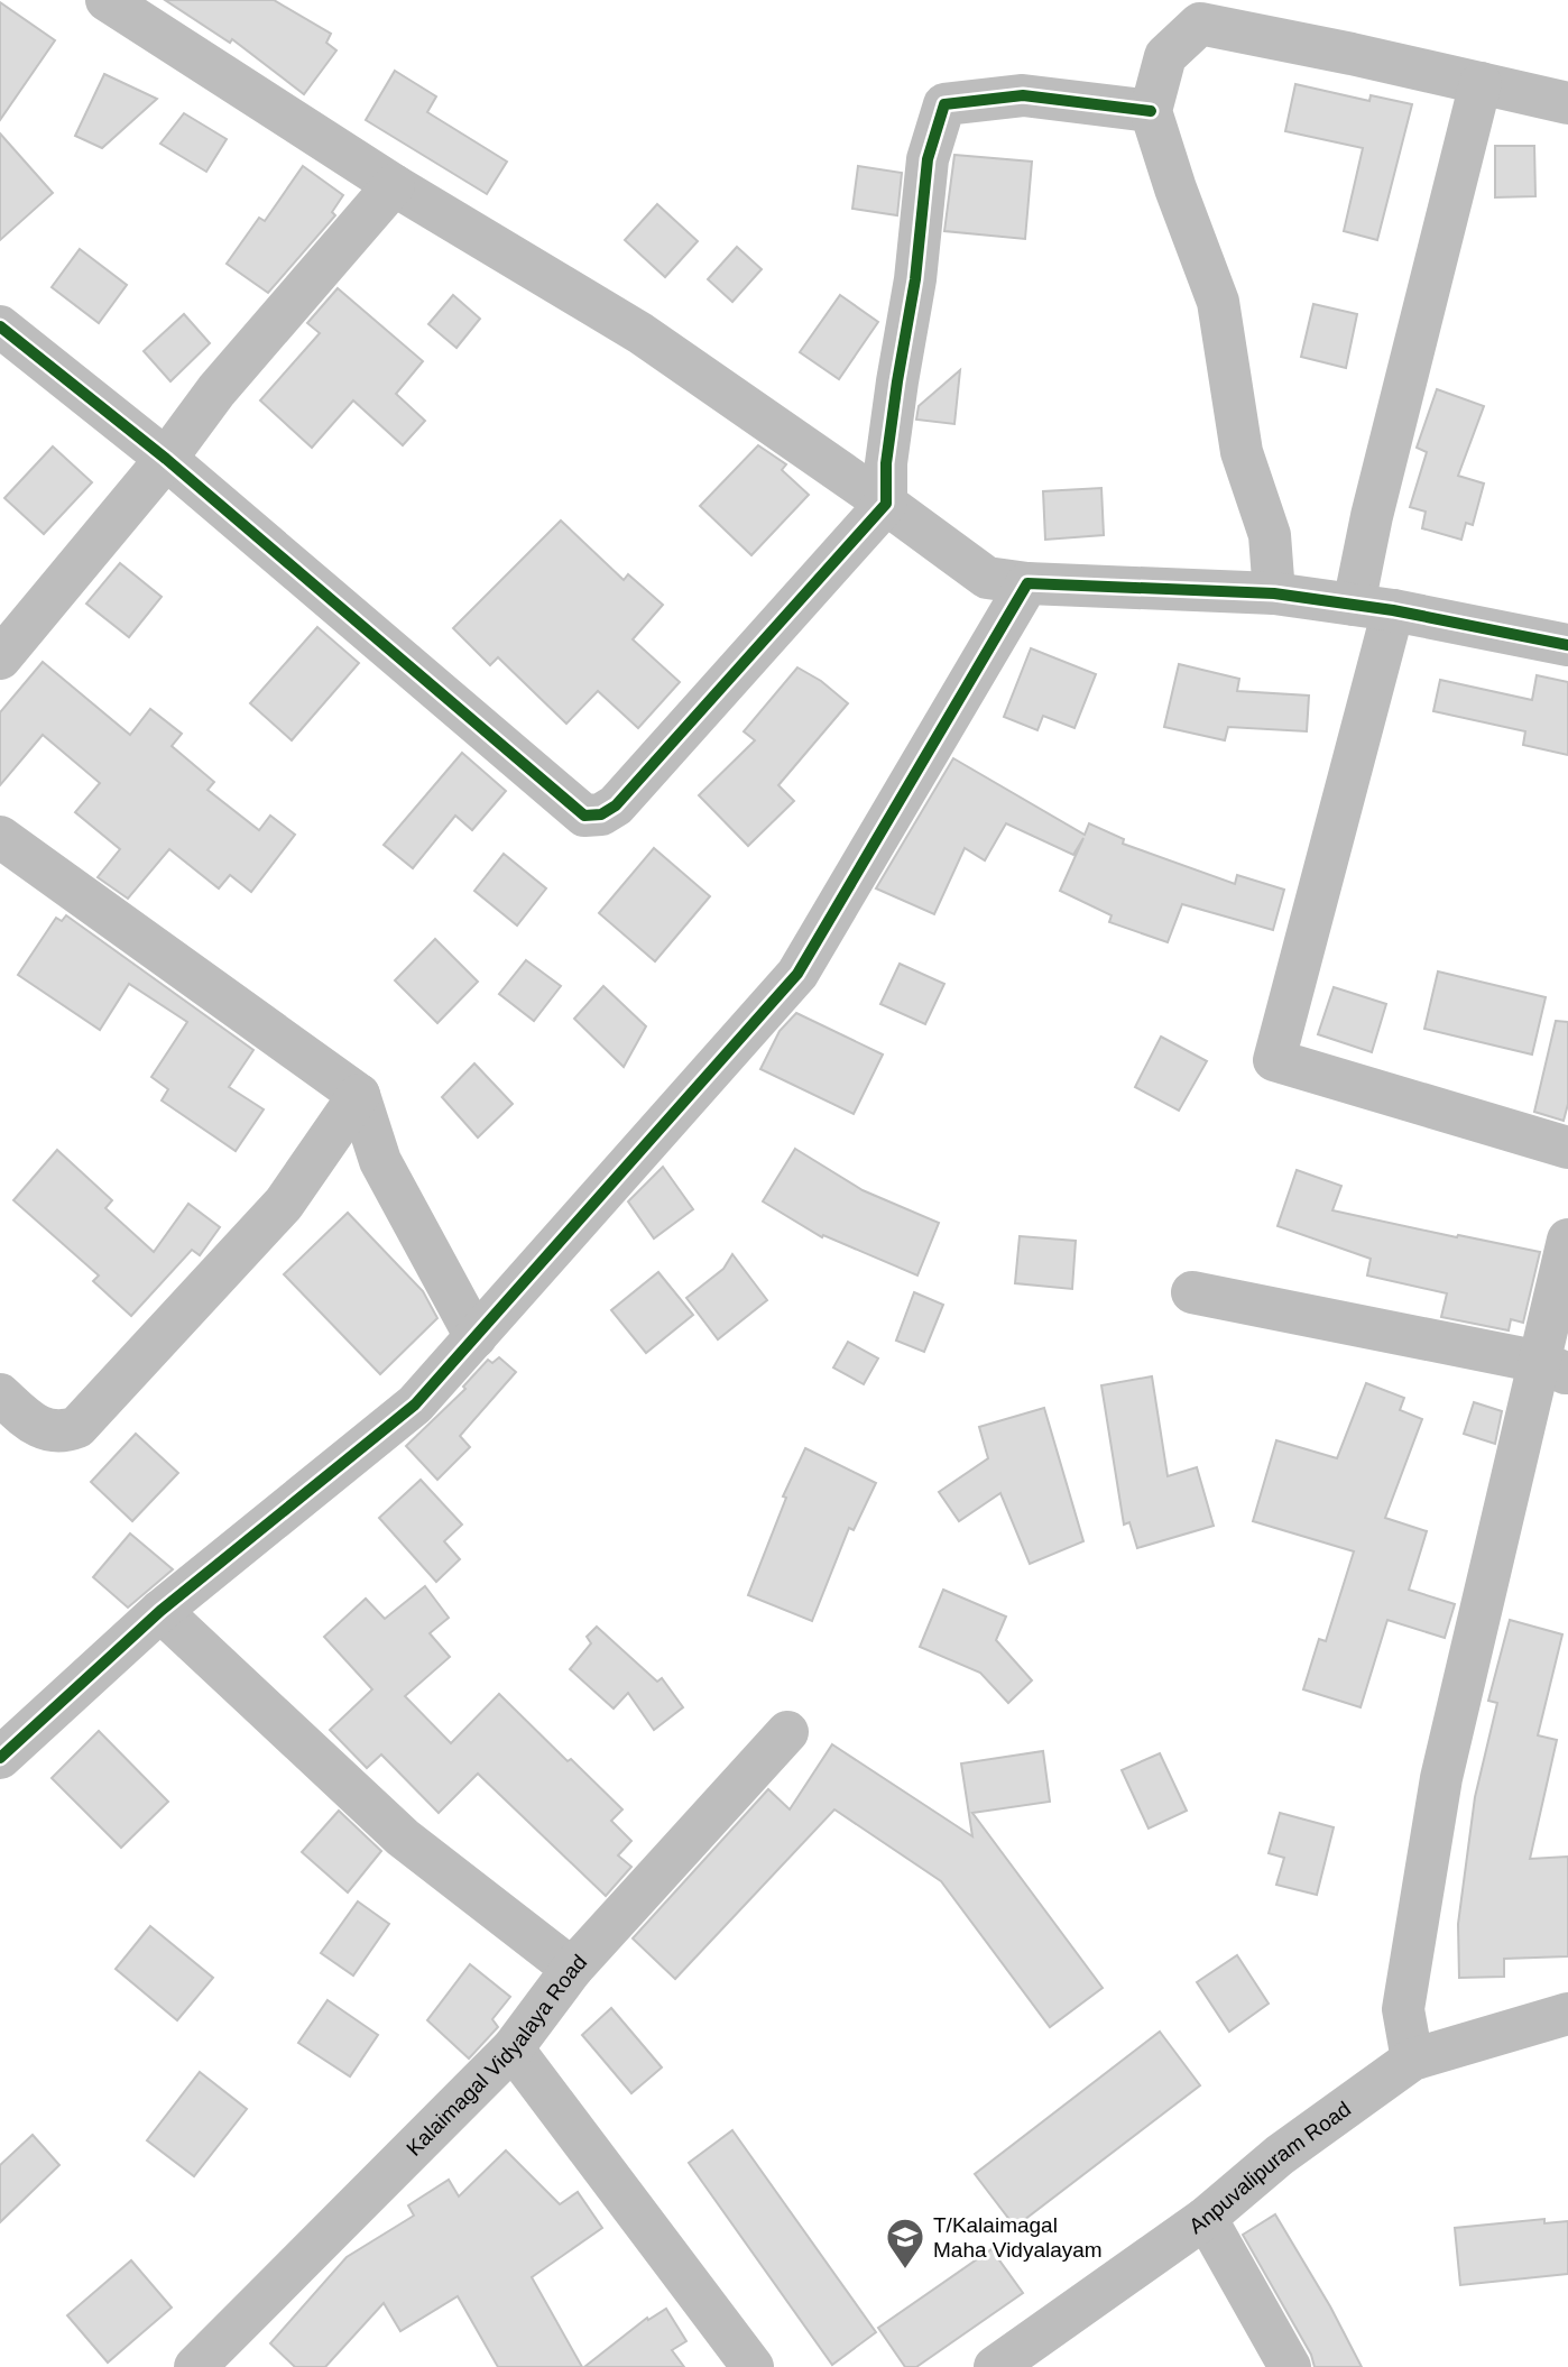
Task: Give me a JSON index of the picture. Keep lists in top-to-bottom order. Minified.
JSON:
{"streets":{"street":["Kalaimagal Vidyalaya Road","Anpuvalipuram Road"]},"places":{"school or university":["T/Kalaimagal Maha Vidyalayam"]}}
